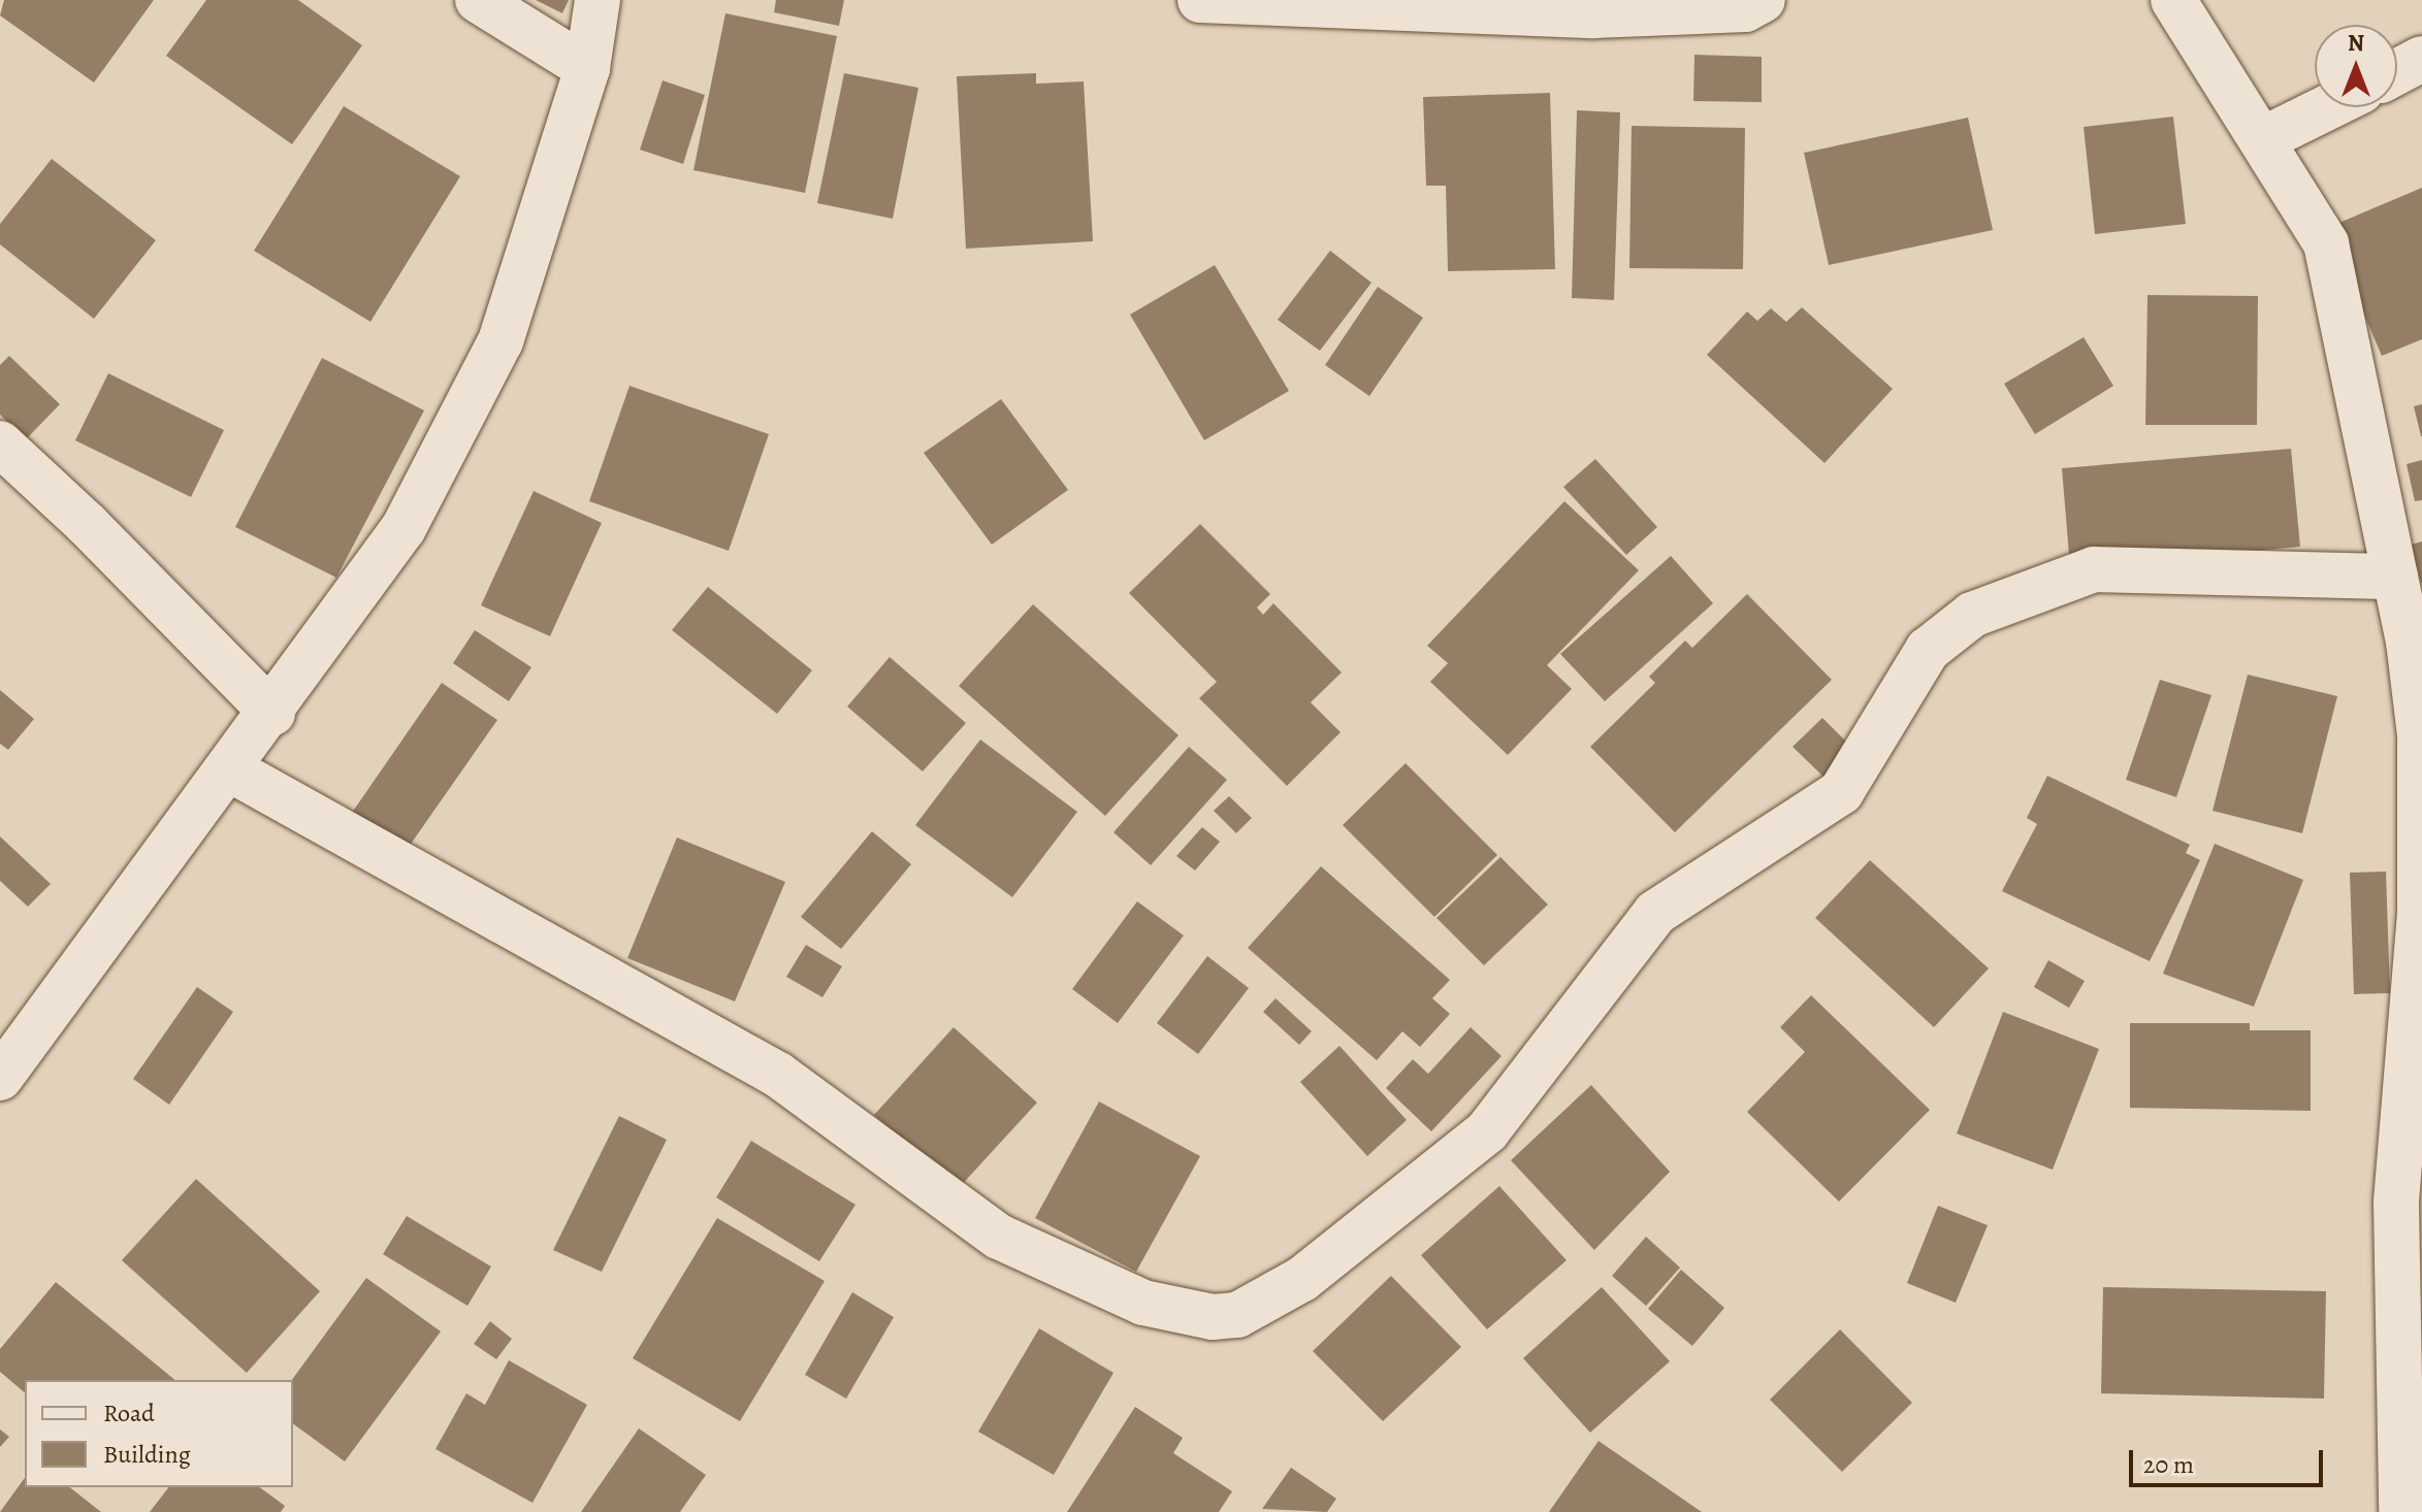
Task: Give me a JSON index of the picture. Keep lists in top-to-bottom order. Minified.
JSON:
{"legend":["Road","Building"],"scale_bar":"20 m","north":"top"}
